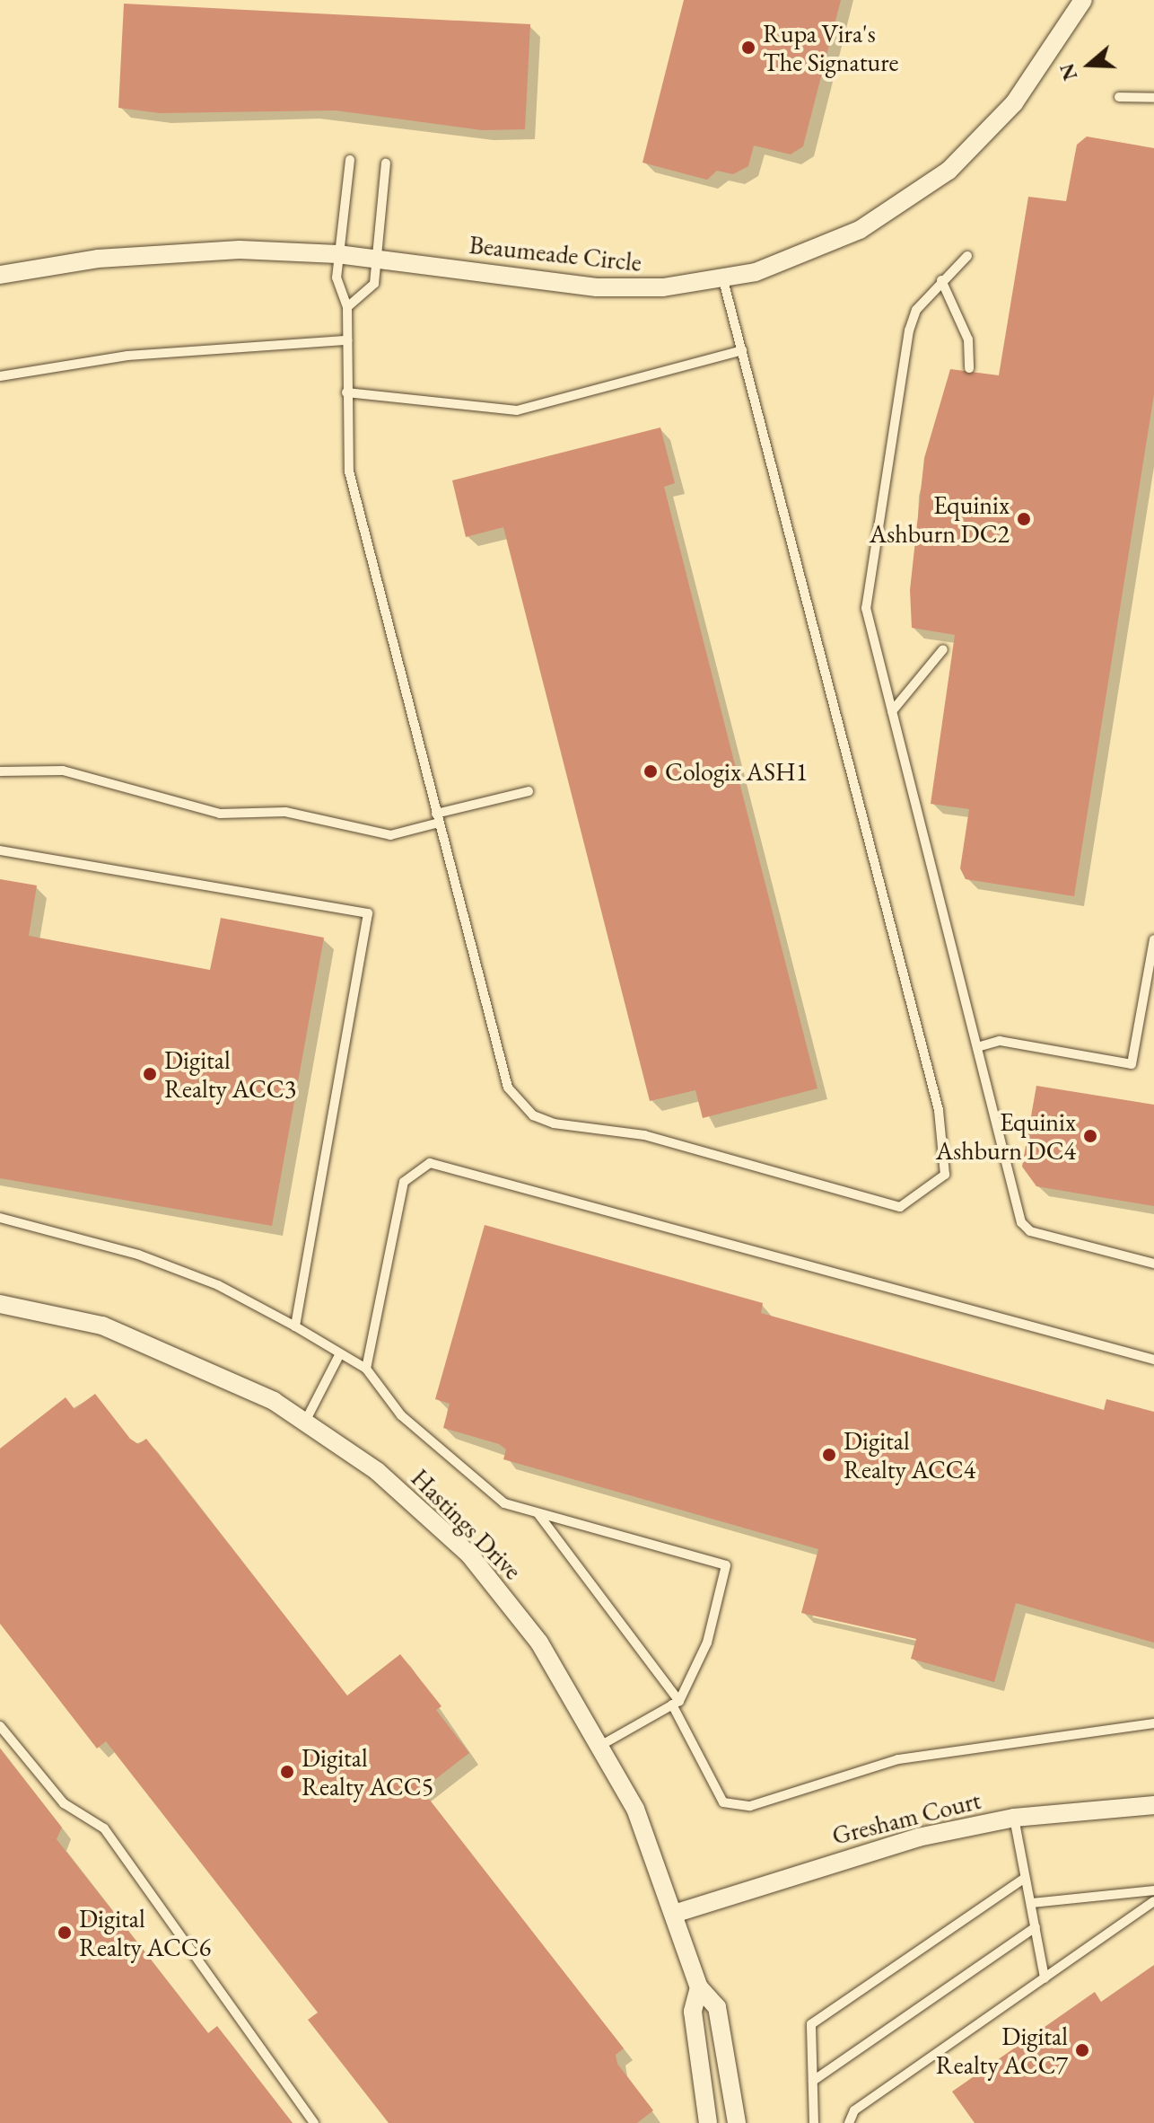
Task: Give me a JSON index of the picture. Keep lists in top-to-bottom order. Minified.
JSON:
{"streets":{"street":["Beaumeade Circle","Hastings Drive","Gresham Court"]},"crossings":[["Hastings Drive","Gresham Court"]],"places":["Rupa Vira's The Signature","Equinix Ashburn DC2","Cologix ASH1","Digital Realty ACC3","Equinix Ashburn DC4","Digital Realty ACC4","Digital Realty ACC5","Digital Realty ACC6","Digital Realty ACC7"],"north":"left"}
